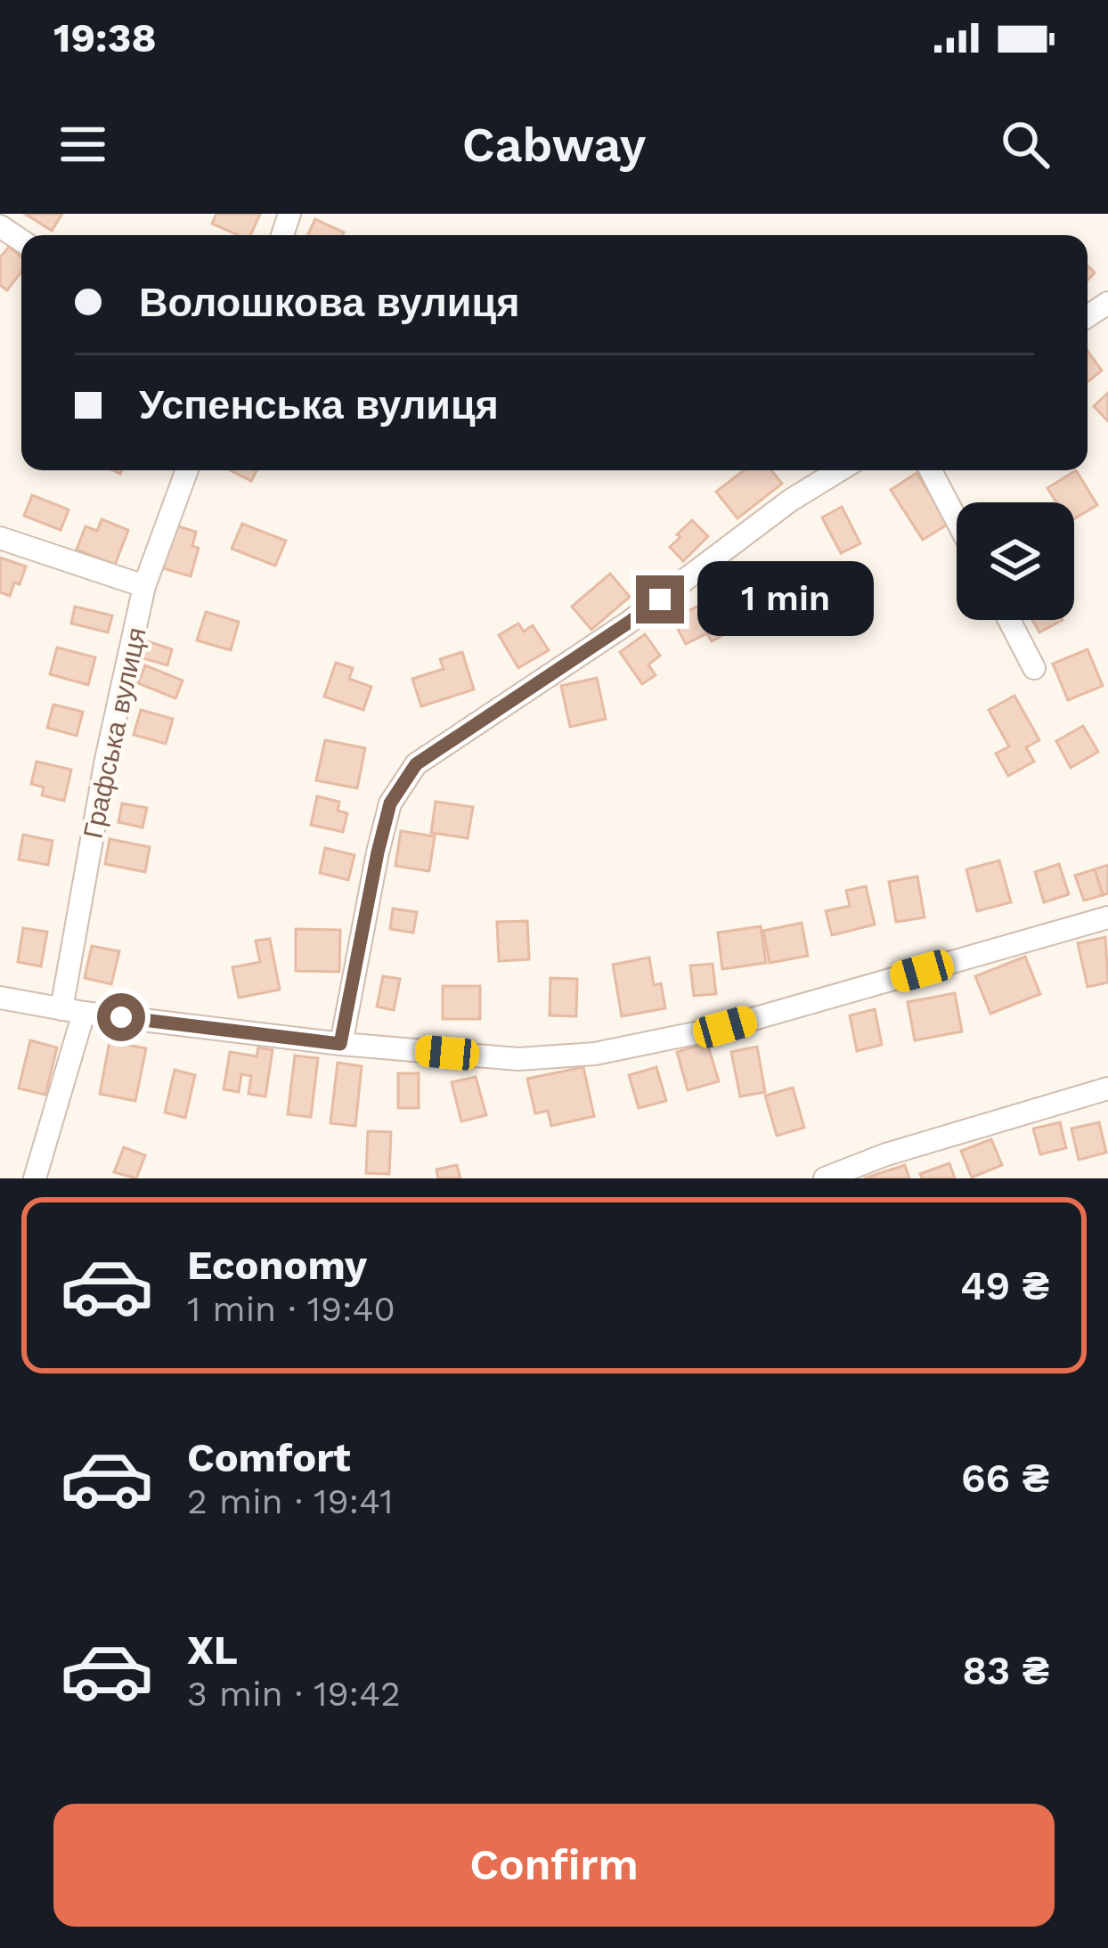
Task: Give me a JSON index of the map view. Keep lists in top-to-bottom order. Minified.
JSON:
{"streets":{"street":["Графська вулиця"]},"page":{"status":"19:38","header":"Cabway","banner":["Волошкова вулиця","Успенська вулиця"],"bubble":"1 min","list":[{"name":"Economy","note":"1 min · 19:40","value":"49 ₴"},{"name":"Comfort","note":"2 min · 19:41","value":"66 ₴"},{"name":"XL","note":"3 min · 19:42","value":"83 ₴"}],"buttons":"Confirm"}}
